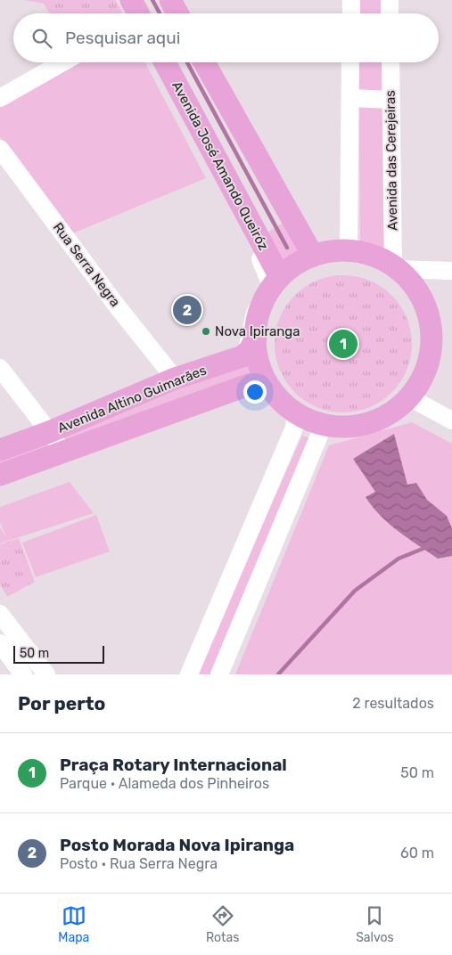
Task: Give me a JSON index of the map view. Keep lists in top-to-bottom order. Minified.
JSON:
{"streets":{"main road":["Avenida José Amando Queiróz","Avenida Altino Guimarães"],"street":["Avenida das Cerejeiras","Rua Serra Negra"]},"crossings":[["Rua Serra Negra","Avenida Altino Guimarães"]],"places":["Nova Ipiranga"],"scale_bar":"50 m","page":{"search":"Pesquisar aqui","pins":["2","1"],"scale":"50 m","heading":["Por perto","2 resultados"],"list":[{"mark":"1","name":"Praça Rotary Internacional","note":"Parque · Alameda dos Pinheiros","value":"50 m"},{"mark":"2","name":"Posto Morada Nova Ipiranga","note":"Posto · Rua Serra Negra","value":"60 m"}],"nav":["Mapa","Rotas","Salvos"]}}
